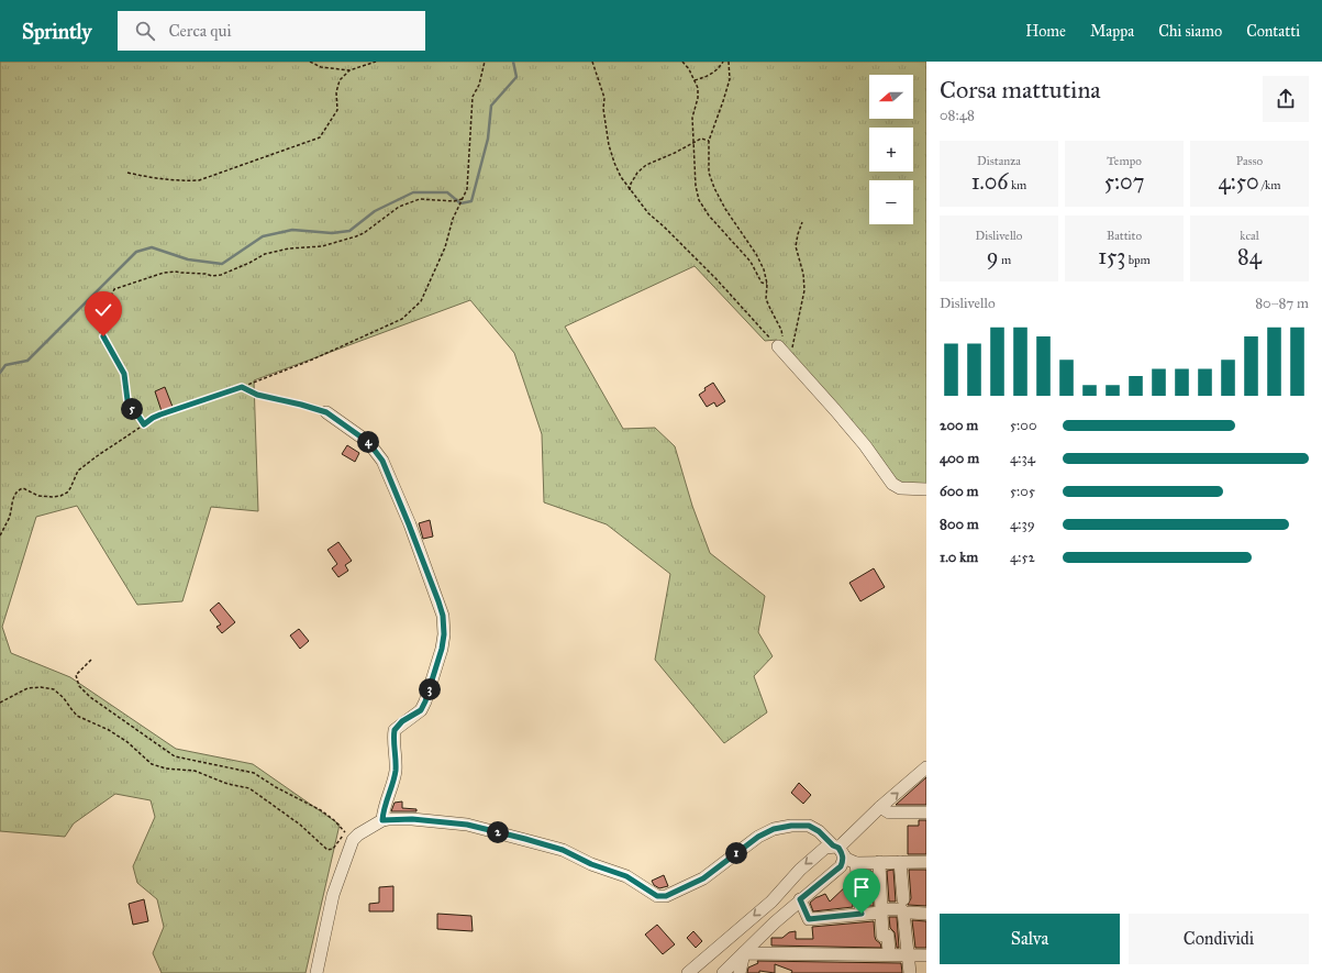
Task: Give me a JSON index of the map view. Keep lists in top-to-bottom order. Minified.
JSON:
{"north":"left","page":{"header":"Sprintly","search":"Cerca qui","nav":["Home","Mappa","Chi siamo","Contatti"],"heading":["Corsa mattutina","08:48"],"map_buttons":["+","−"],"stats":[["Distanza","1.06 km"],["Tempo","5:07"],["Passo","4:50 /km"],["Dislivello","9 m"],["Battito","153 bpm"],["kcal","84"]],"chart":["Dislivello","80–87 m"],"pins":["5","4","3","2","1"],"list":[{"name":"200 m","note":"5:00"},{"name":"400 m","note":"4:34"},{"name":"600 m","note":"5:05"},{"name":"800 m","note":"4:39"},{"name":"1.0 km","note":"4:52"}],"buttons":["Salva","Condividi"]}}
